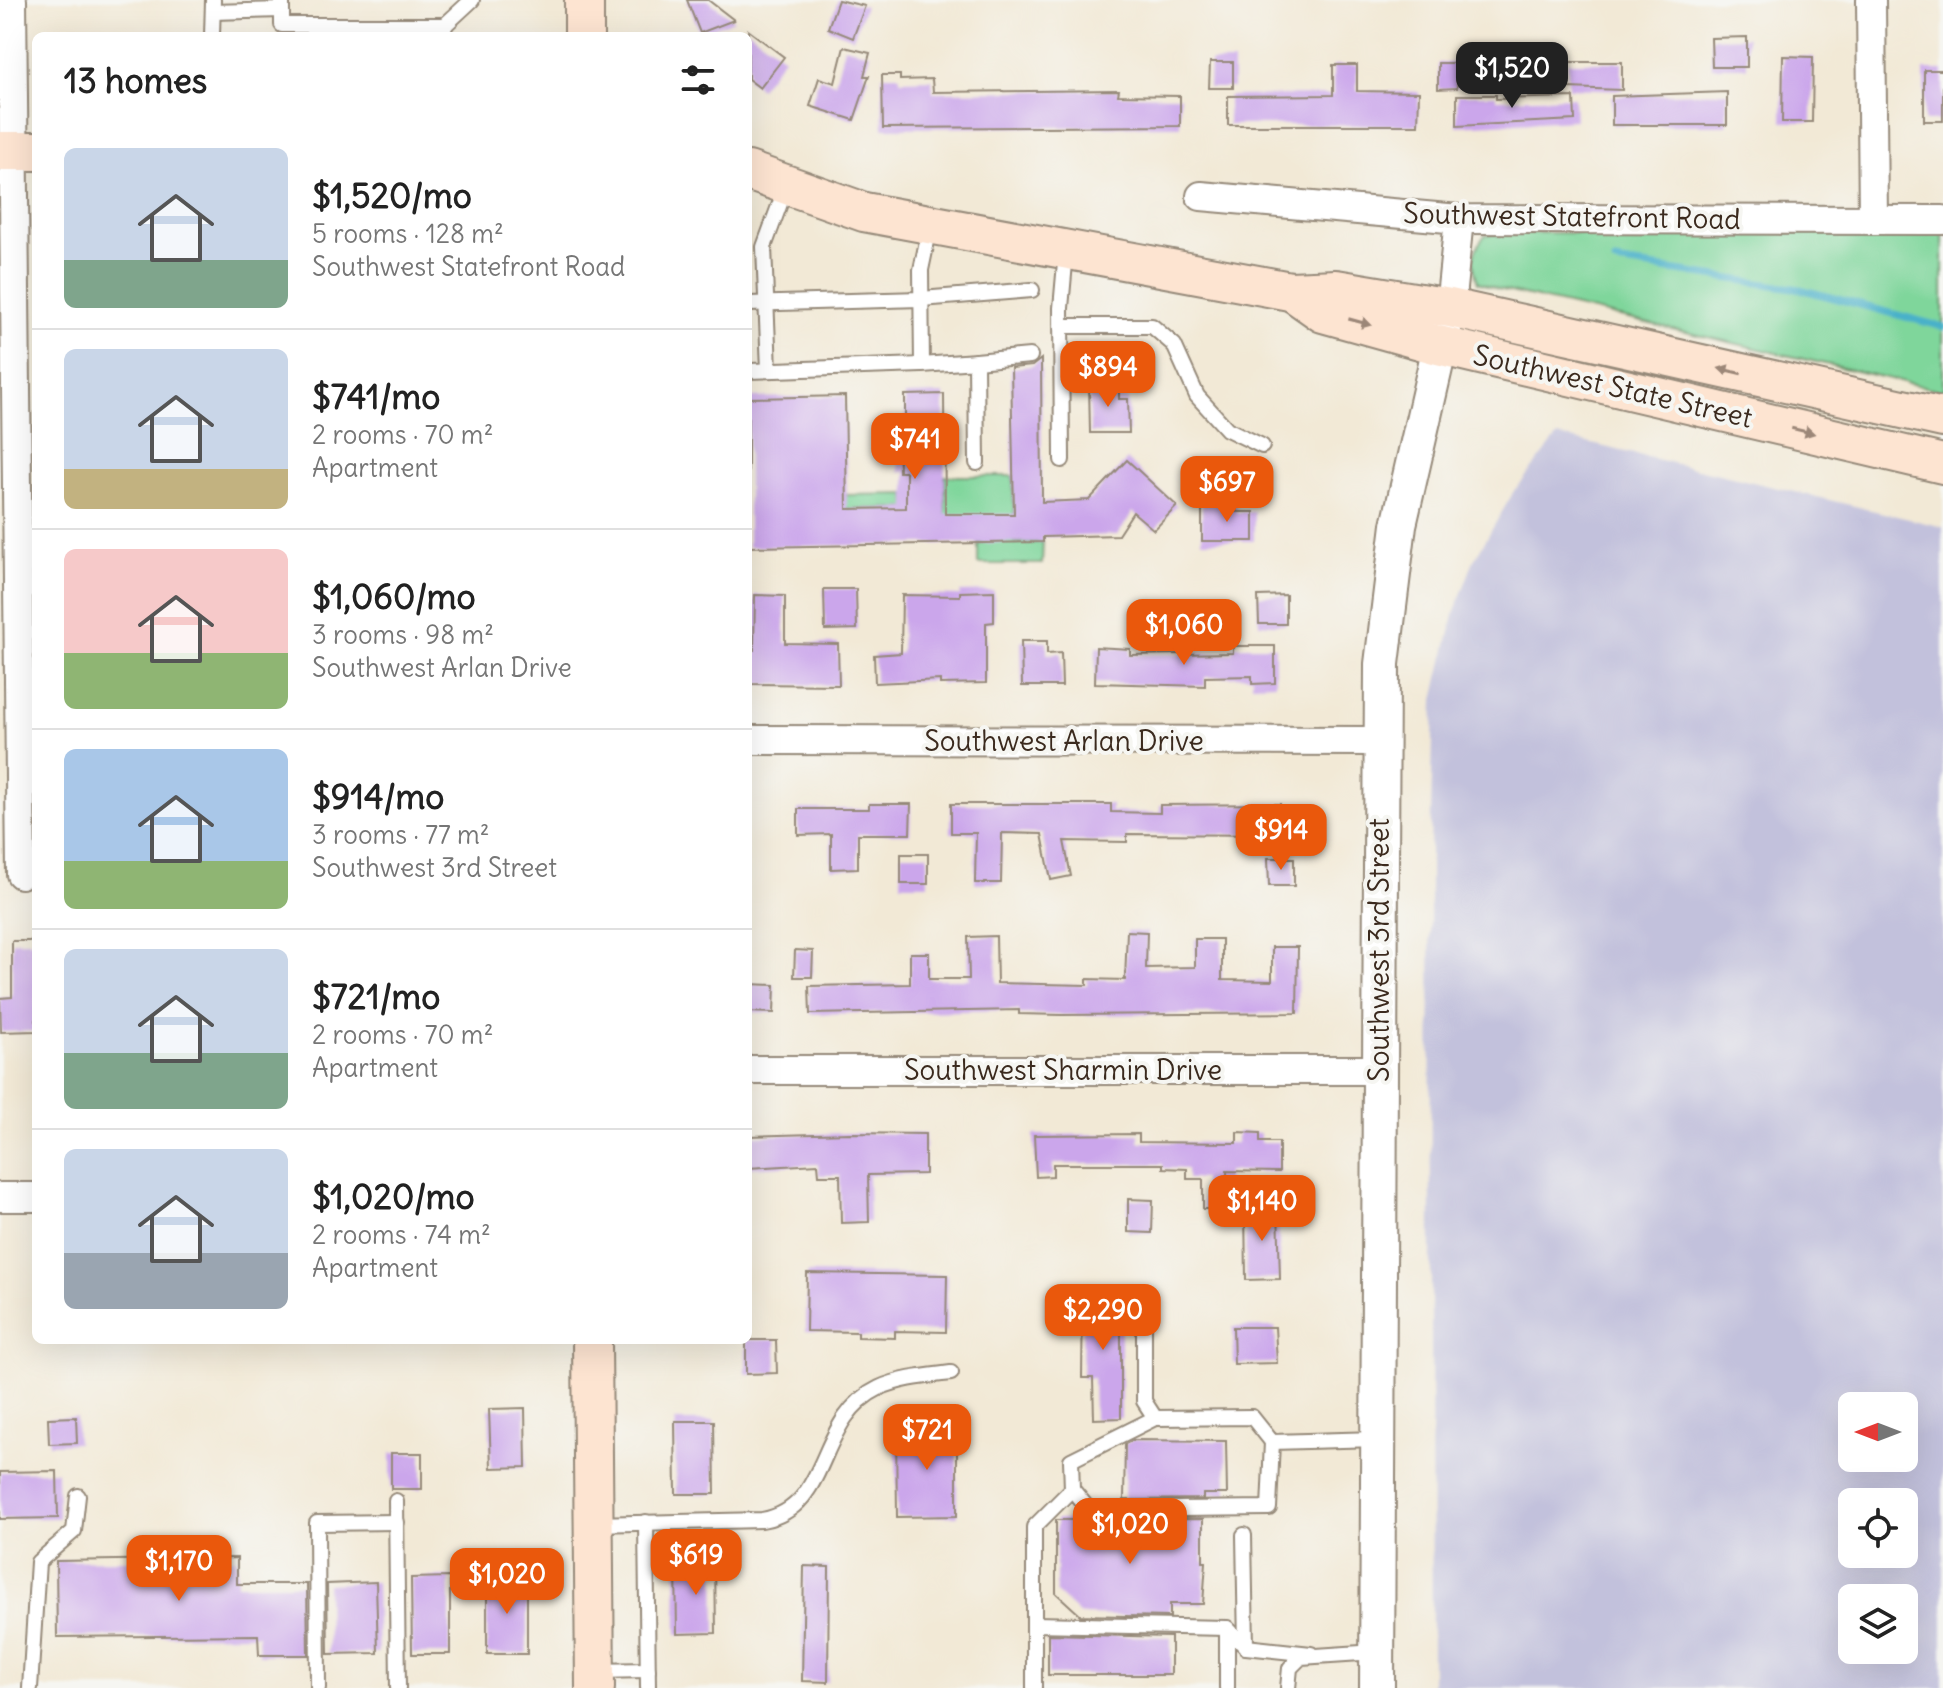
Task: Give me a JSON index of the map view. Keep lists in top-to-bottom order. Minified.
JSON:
{"streets":{"main road":["Southwest State Street"],"street":["Southwest Statefront Road","Southwest Arlan Drive","Southwest 3rd Street","Southwest Sharmin Drive"]},"crossings":[["Southwest Statefront Road","Southwest 3rd Street"],["Southwest State Street","Southwest 3rd Street"],["Southwest Arlan Drive","Southwest 3rd Street"],["Southwest 3rd Street","Southwest Sharmin Drive"]],"north":"left","page":{"heading":"13 homes","price":["$1,520","$894","$741","$697","$1,060","$914","$1,140","$2,290","$721","$1,020","$619","$1,170","$1,020"],"list":[{"name":"$1,520/mo","note":"5 rooms · 128 m² · Southwest Statefront Road"},{"name":"$741/mo","note":"2 rooms · 70 m² · Apartment"},{"name":"$1,060/mo","note":"3 rooms · 98 m² · Southwest Arlan Drive"},{"name":"$914/mo","note":"3 rooms · 77 m² · Southwest 3rd Street"},{"name":"$721/mo","note":"2 rooms · 70 m² · Apartment"},{"name":"$1,020/mo","note":"2 rooms · 74 m² · Apartment"}]}}
